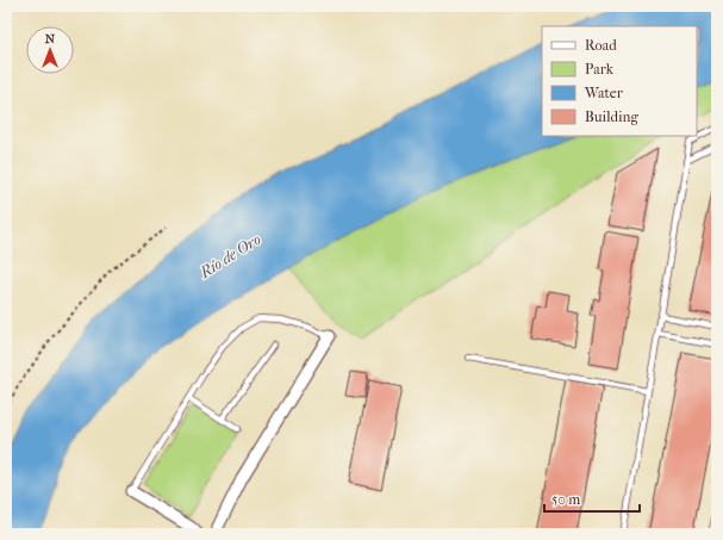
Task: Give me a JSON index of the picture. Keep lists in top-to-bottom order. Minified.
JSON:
{"water":["Río de Oro"],"legend":["Road","Park","Water","Building"],"scale_bar":"50 m","north":"top"}
